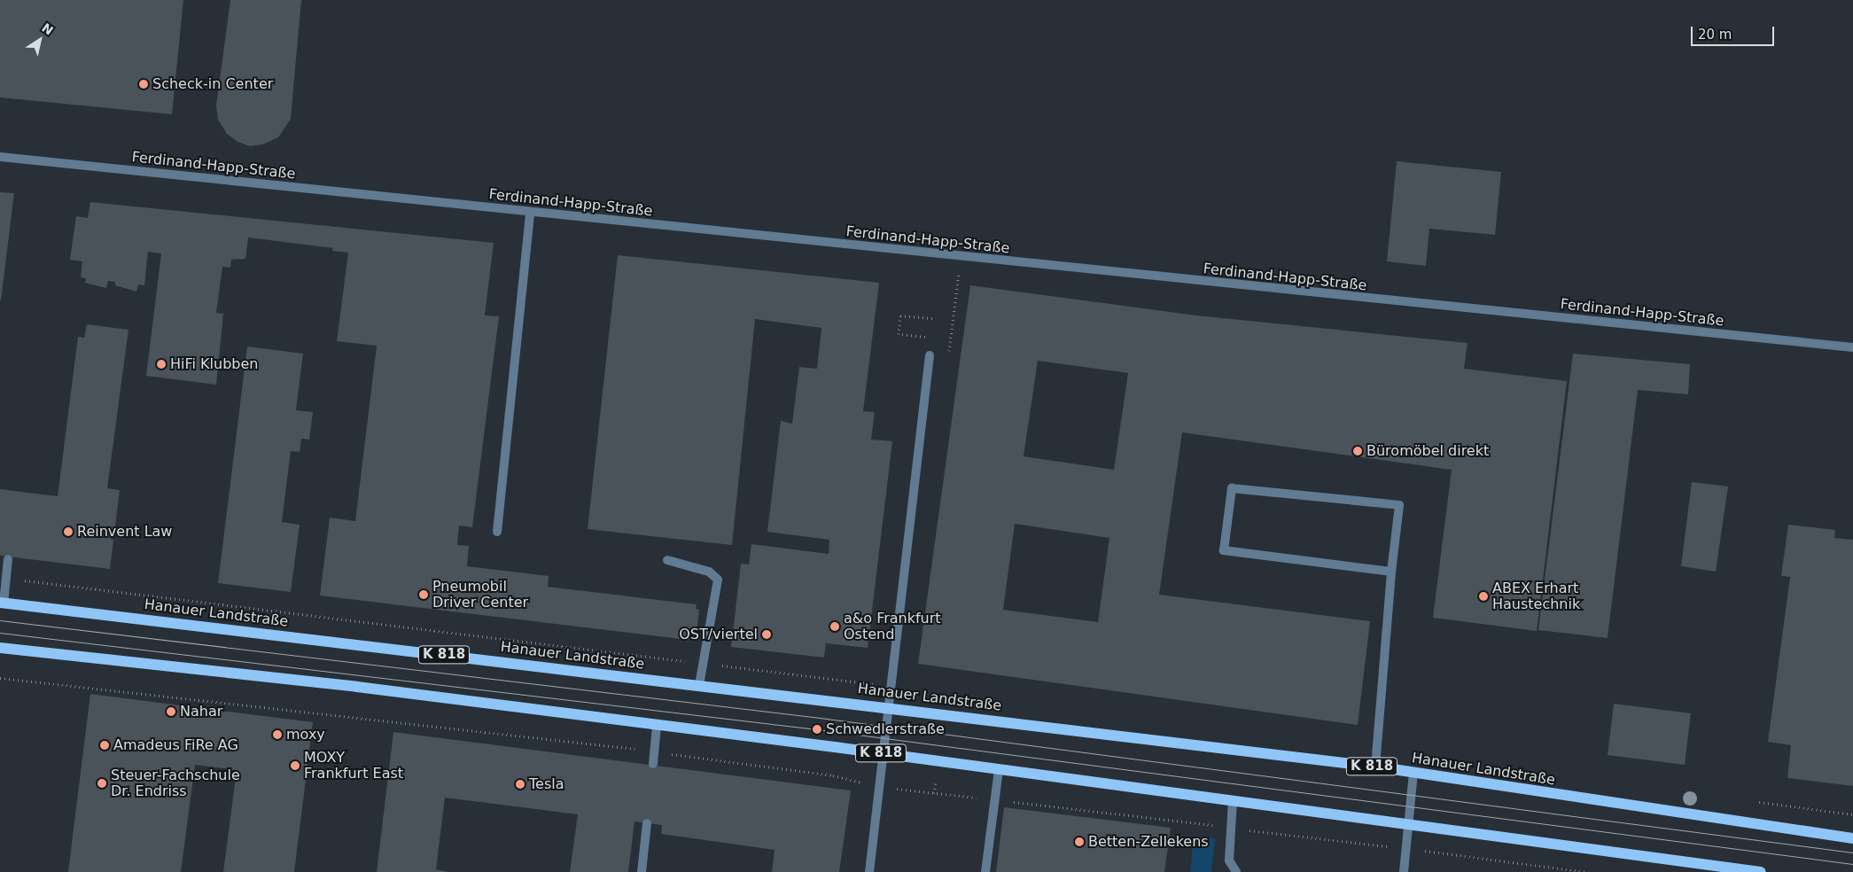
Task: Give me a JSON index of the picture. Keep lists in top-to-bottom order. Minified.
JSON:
{"streets":{"main road":["Hanauer Landstraße","K 818"],"street":["Ferdinand-Happ-Straße"]},"places":["Scheck-in Center","HiFi Klubben","Büromöbel direkt","Reinvent Law","Pneumobil Driver Center","ABEX Erhart Haustechnik","a&o Frankfurt Ostend","OST/viertel","Nahar","Schwedlerstraße","moxy","Amadeus FiRe AG","MOXY Frankfurt East","Steuer-Fachschule Dr. Endriss","Tesla","Betten-Zellekens"],"scale_bar":"20 m","north":"top right"}
